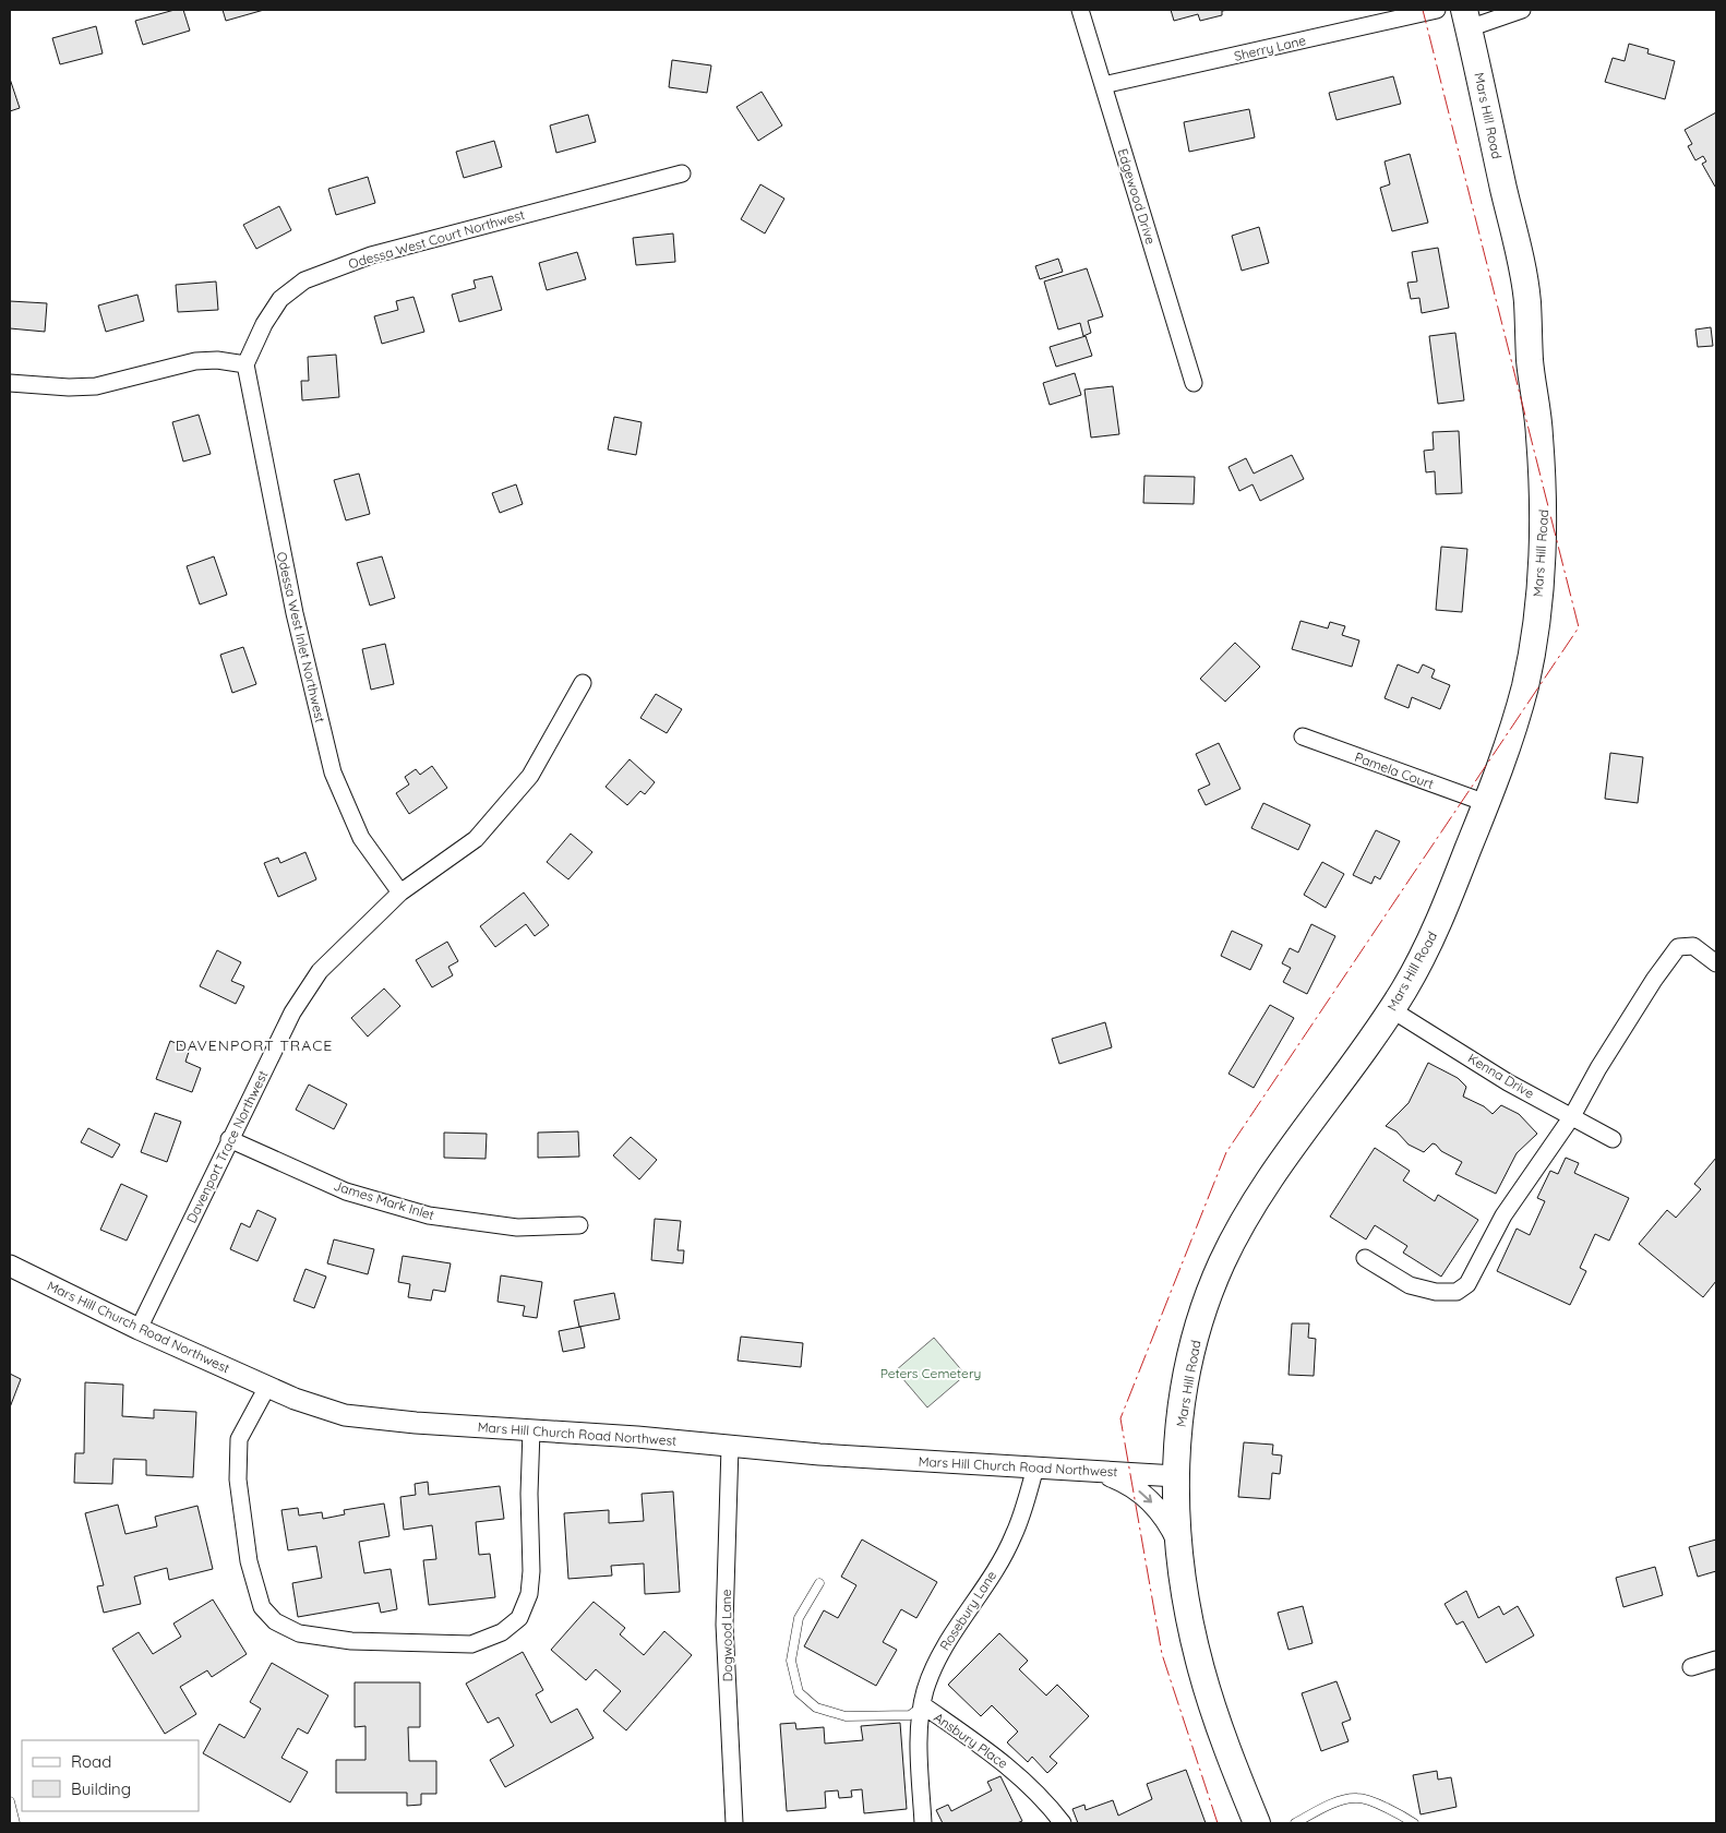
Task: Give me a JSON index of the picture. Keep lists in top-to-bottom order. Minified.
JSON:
{"streets":{"main road":["Mars Hill Road"],"street":["Sherry Lane","Edgewood Drive","Odessa West Court Northwest","Odessa West Inlet Northwest","Pamela Court","Kenna Drive","Davenport Trace Northwest","James Mark Inlet","Mars Hill Church Road Northwest","Rosebury Lane","Dogwood Lane","Ansbury Place"]},"crossings":[["Sherry Lane","Edgewood Drive"],["Mars Hill Road","Pamela Court"],["Mars Hill Road","Kenna Drive"],["Mars Hill Road","Mars Hill Church Road Northwest"],["Odessa West Court Northwest","Odessa West Inlet Northwest"],["Odessa West Inlet Northwest","Davenport Trace Northwest"],["Davenport Trace Northwest","James Mark Inlet"],["Davenport Trace Northwest","Mars Hill Church Road Northwest"],["Mars Hill Church Road Northwest","Rosebury Lane"],["Mars Hill Church Road Northwest","Dogwood Lane"],["Rosebury Lane","Ansbury Place"]],"districts":["DAVENPORT TRACE"],"parks":["Peters Cemetery"],"legend":["Road","Building"]}
